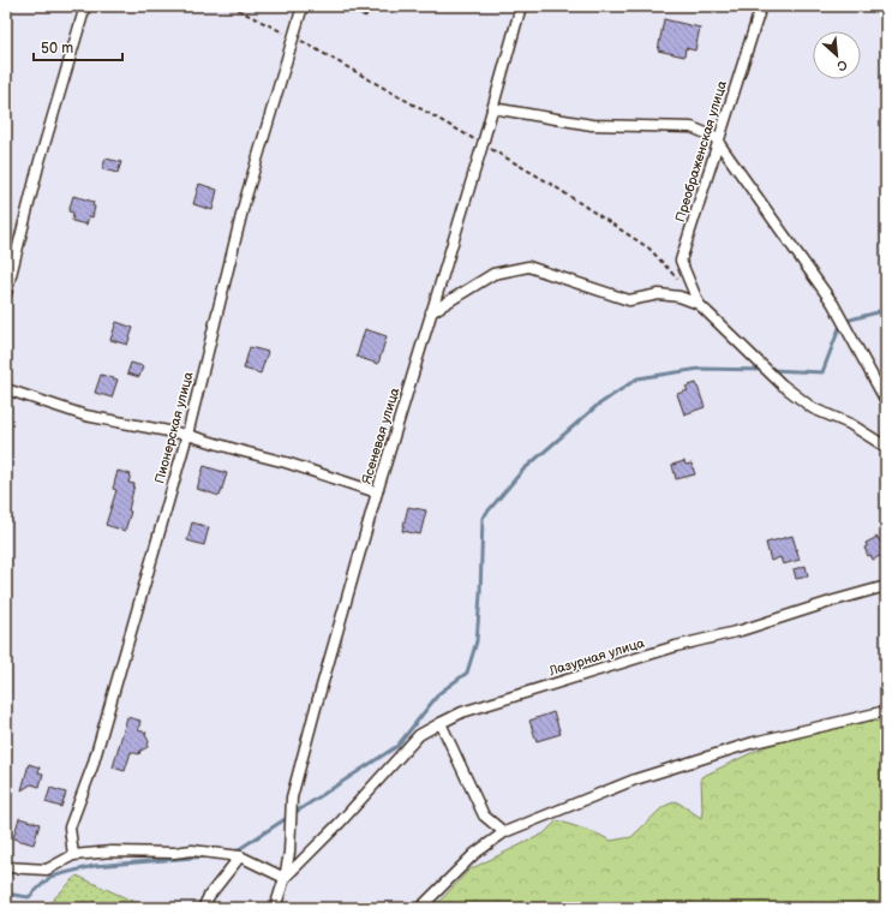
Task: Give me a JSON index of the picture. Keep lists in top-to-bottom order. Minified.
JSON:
{"streets":{"street":["Преображенская улица","Пионерская улица","Ясеневая улица","Лазурная улица"]},"crossings":[["Ясеневая улица","Лазурная улица"]],"scale_bar":"50 m","north":"bottom right"}
